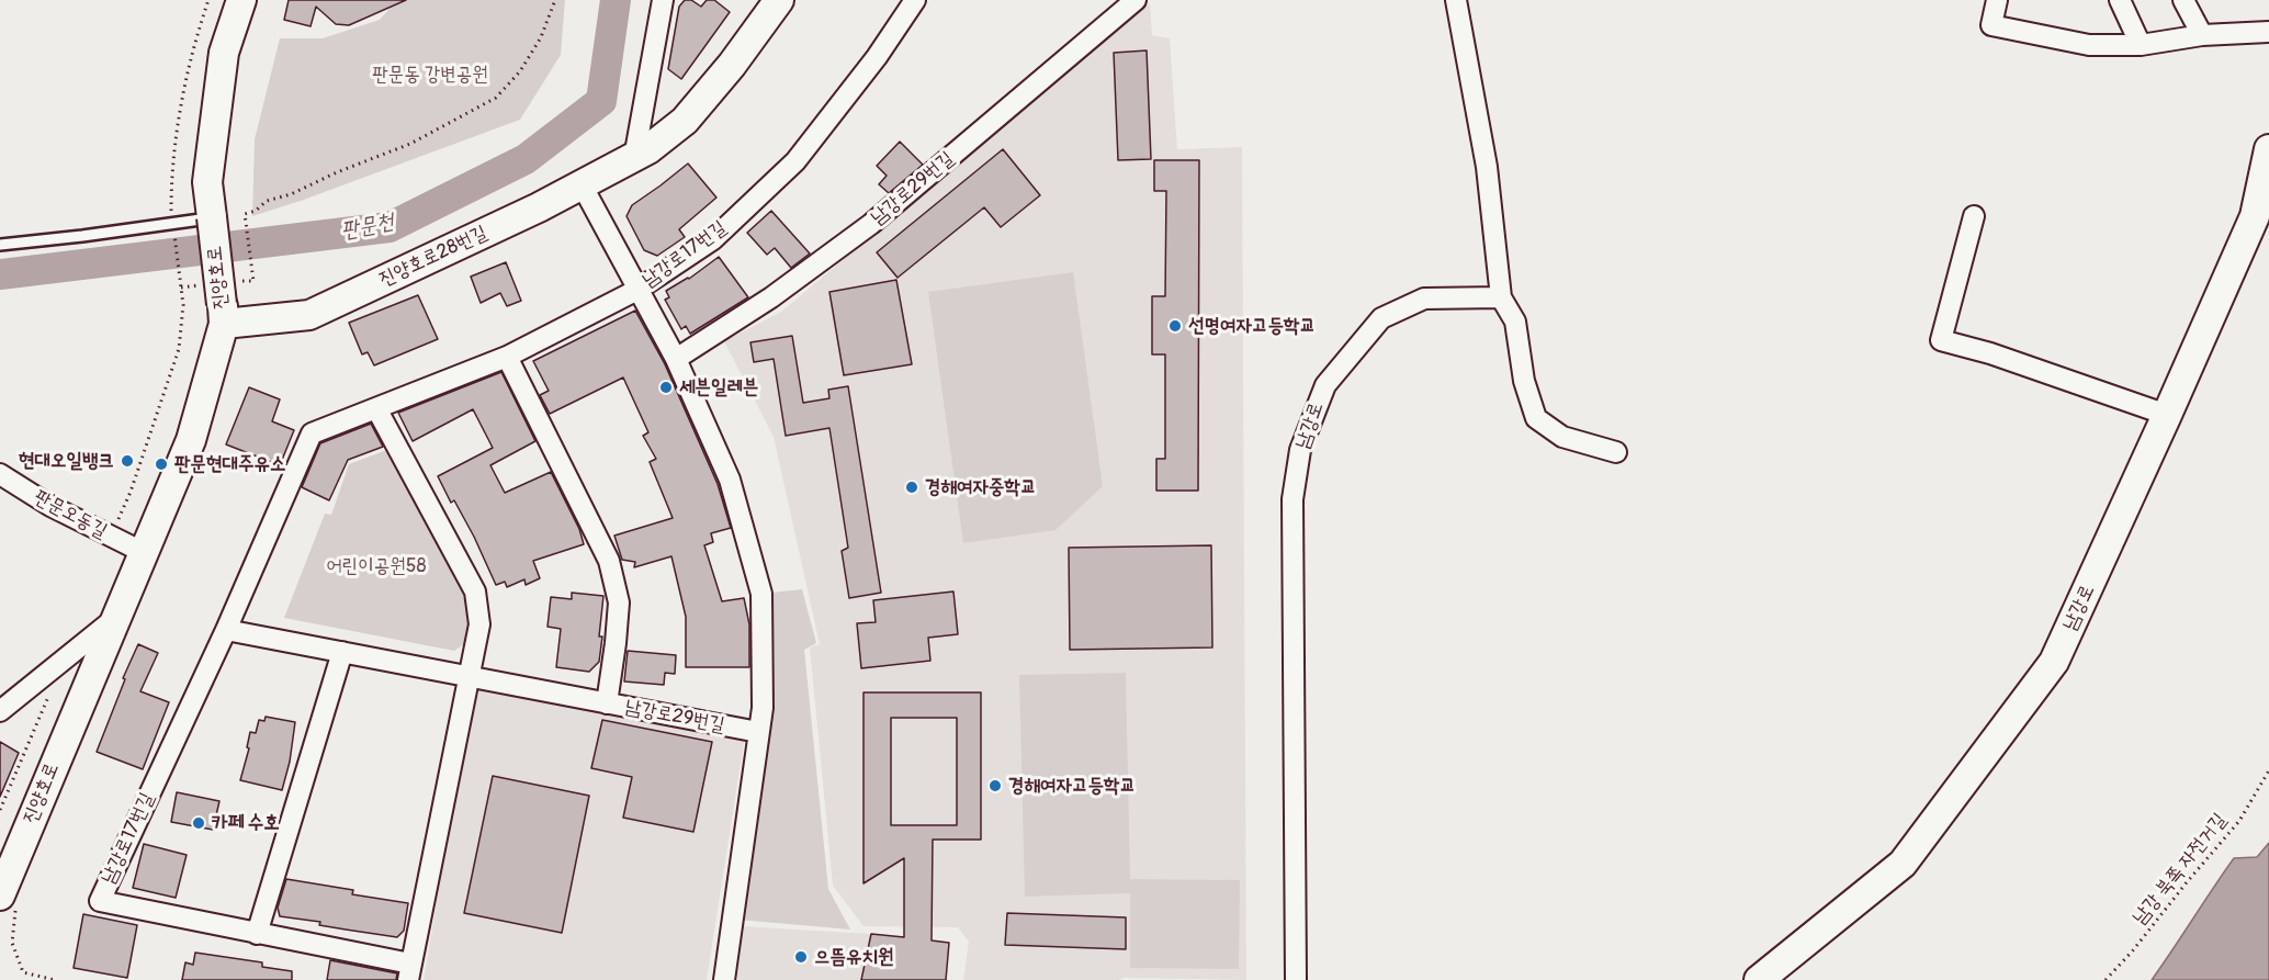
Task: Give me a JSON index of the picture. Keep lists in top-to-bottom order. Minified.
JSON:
{"streets":{"street":["남강로29번길","남강로17번길","진양호로28번길","진양호로","남강로","판문오동길"],"path":["남강 북쪽 자전거길"]},"crossings":[["남강로29번길","남강로17번길"],["진양호로28번길","진양호로"],["진양호로","판문오동길"]],"water":["판문천"],"parks":["판문동 강변공원","어린이공원58"],"places":["선명여자고등학교","세븐일레븐","현대오일뱅크","판문현대주유소","경해여자중학교","경해여자고등학교","카페 수호","으뜸유치원"]}
